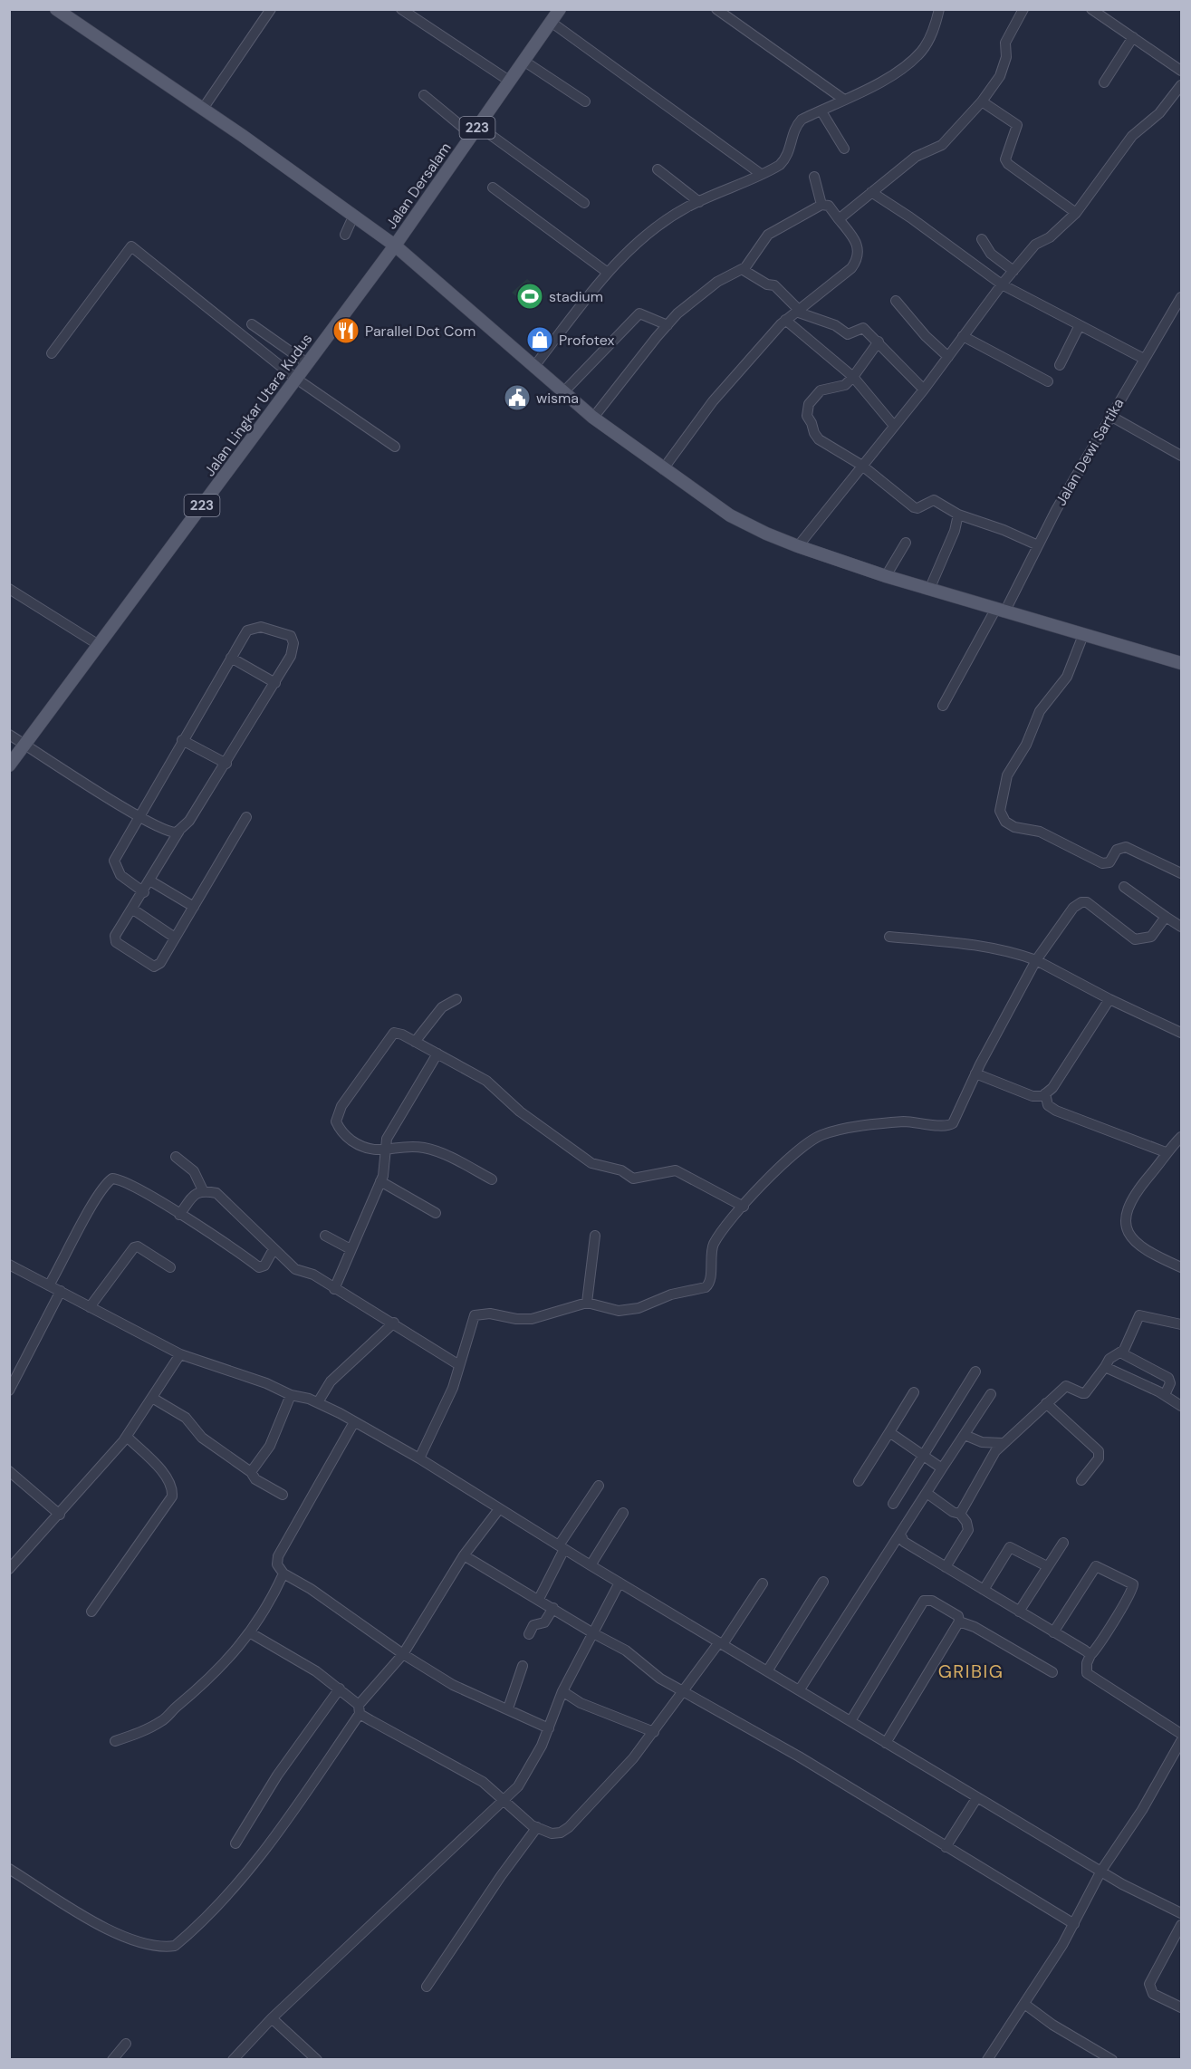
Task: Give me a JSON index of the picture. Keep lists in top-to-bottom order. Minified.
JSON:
{"streets":{"main road":["223","Jalan Dersalam","Jalan Lingkar Utara Kudus"],"street":["Jalan Dewi Sartika"]},"crossings":[["Jalan Dersalam","Jalan Lingkar Utara Kudus"]],"districts":["GRIBIG"],"places":{"sports":["stadium"],"restaurant":["Parallel Dot Com"],"shop":["Profotex"],"public building":["wisma"]}}
